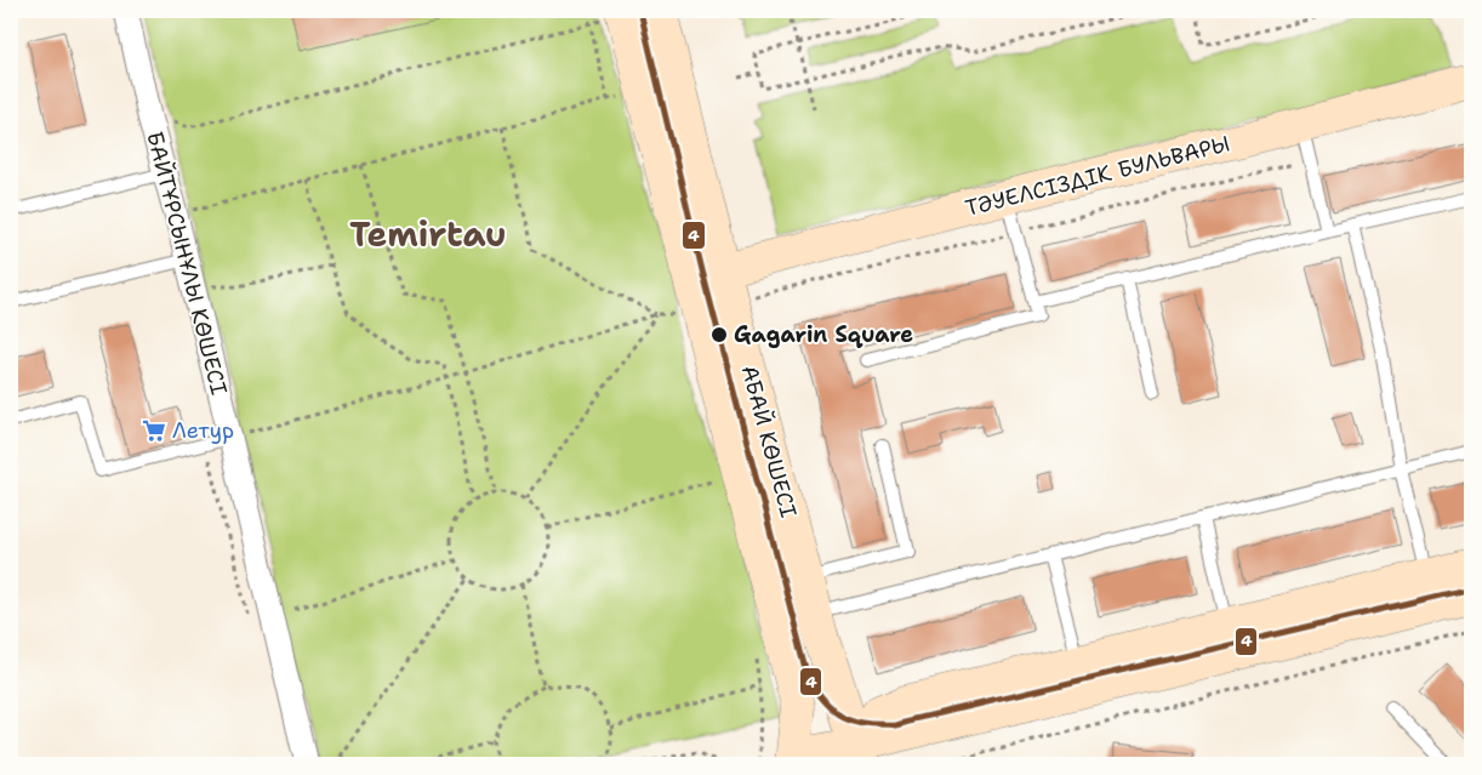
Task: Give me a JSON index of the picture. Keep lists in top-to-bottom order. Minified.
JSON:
{"streets":{"street":["ТӘУЕЛСІЗДІК БУЛЬВАРЫ","БАЙТҰРСЫНҰЛЫ КӨШЕСІ","АБАЙ КӨШЕСІ"]},"crossings":[["ТӘУЕЛСІЗДІК БУЛЬВАРЫ","АБАЙ КӨШЕСІ"]],"districts":["Temirtau"],"places":{"other":["Gagarin Square"],"supermarket":["Летур"]},"lines":["transit line 4"]}
